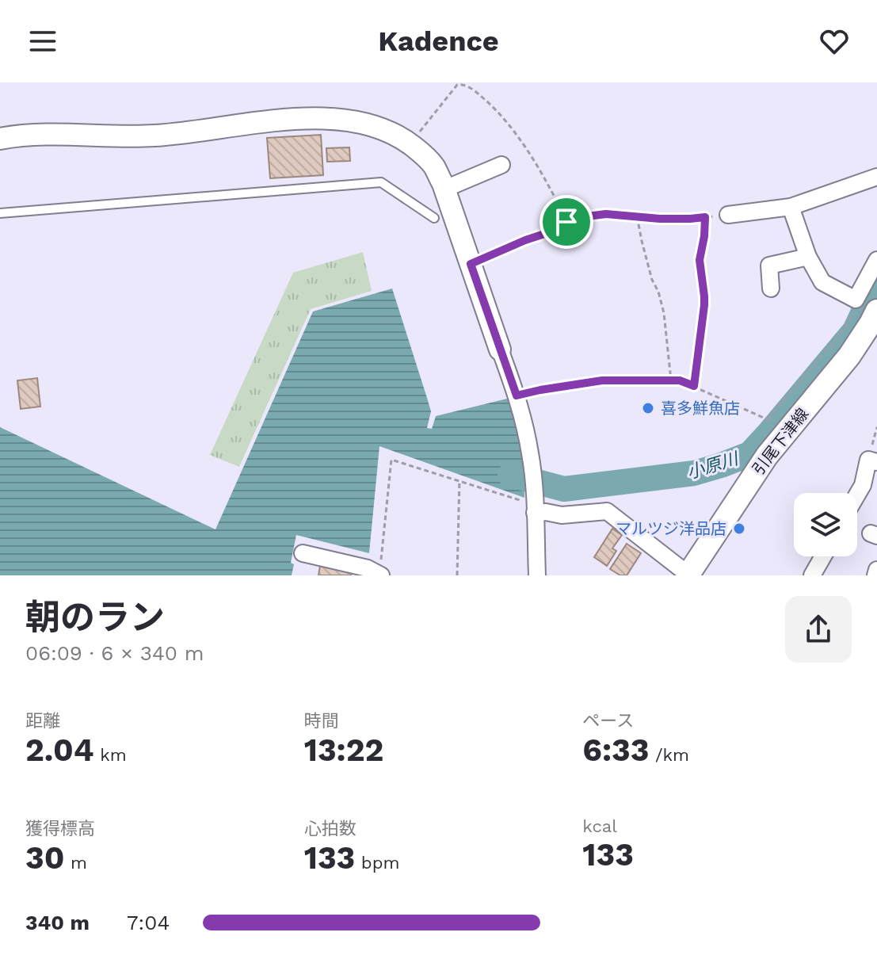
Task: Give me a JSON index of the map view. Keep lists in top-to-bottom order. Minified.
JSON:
{"streets":{"main road":["引尾下津線"]},"water":["小原川"],"places":["喜多鮮魚店","マルツジ洋品店"],"page":{"header":"Kadence","heading":["朝のラン","06:09 · 6 × 340 m"],"stats":[["距離","2.04 km"],["時間","13:22"],["ペース","6:33 /km"],["獲得標高","30 m"],["心拍数","133 bpm"],["kcal","133"]],"list":[{"name":"340 m","note":"7:04"}]}}
